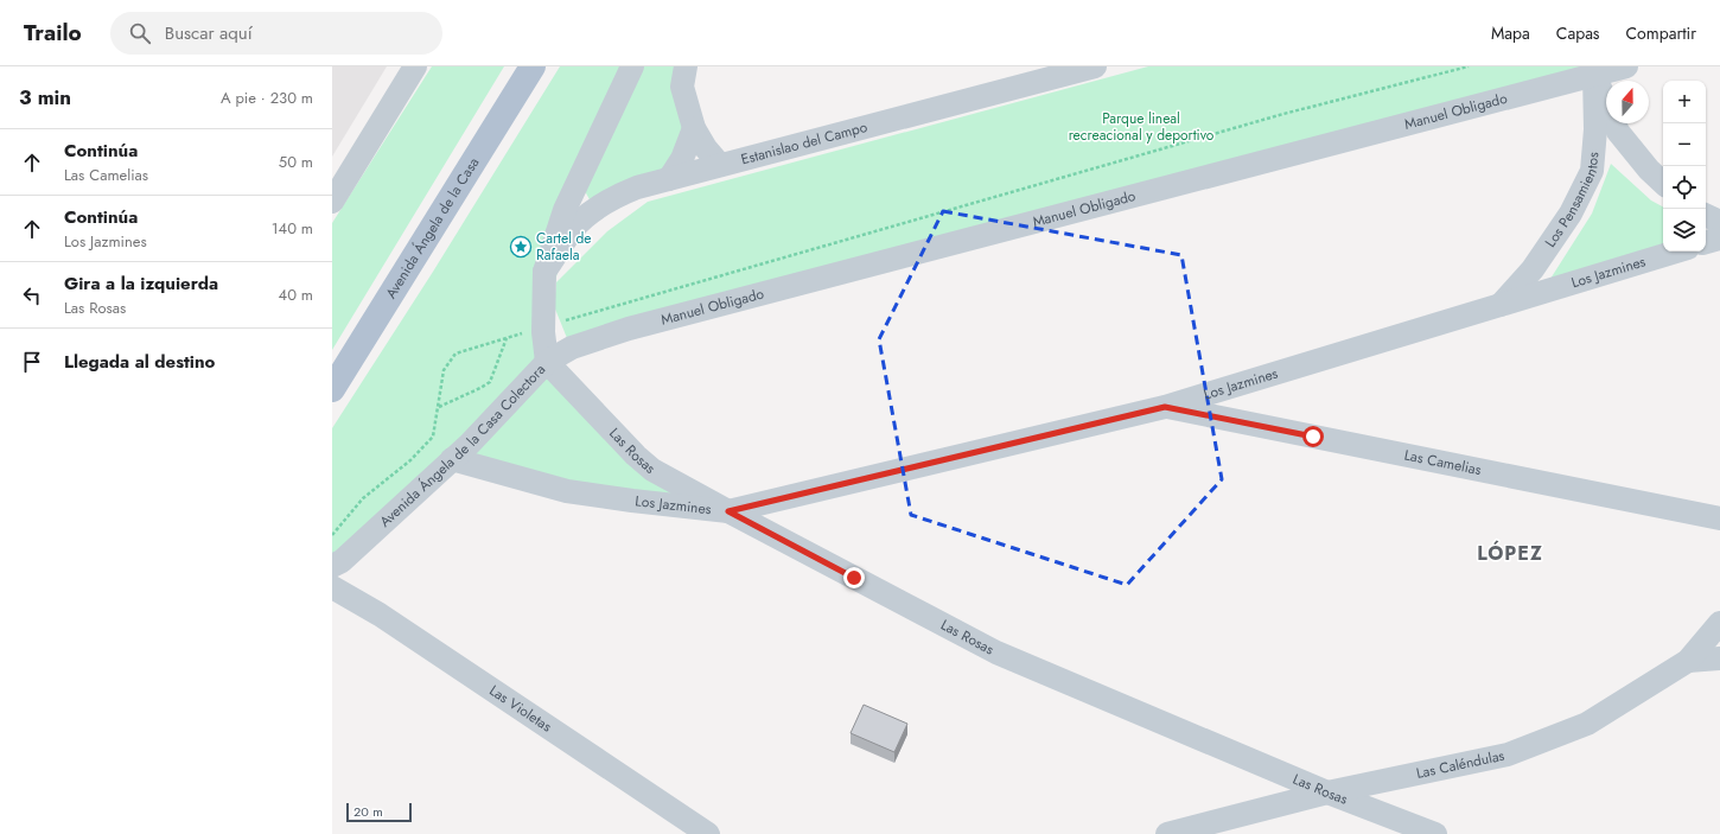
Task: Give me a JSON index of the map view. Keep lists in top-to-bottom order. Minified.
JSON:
{"streets":{"main road":["Avenida Ángela de la Casa"],"street":["Manuel Obligado","Estanislao del Campo","Los Pensamientos","Los Jazmines","Avenida Ángela de la Casa Colectora","Las Rosas","Las Camelias","Las Violetas","Las Caléndulas"]},"crossings":[["Manuel Obligado","Los Pensamientos"],["Manuel Obligado","Avenida Ángela de la Casa Colectora"],["Manuel Obligado","Las Rosas"],["Estanislao del Campo","Avenida Ángela de la Casa Colectora"],["Los Pensamientos","Los Jazmines"],["Los Jazmines","Avenida Ángela de la Casa Colectora"],["Los Jazmines","Las Rosas"],["Los Jazmines","Las Camelias"],["Avenida Ángela de la Casa Colectora","Las Rosas"],["Las Rosas","Las Caléndulas"]],"districts":["LÓPEZ"],"parks":["Parque lineal recreacional y deportivo"],"places":{"place":["Cartel de Rafaela"]},"scale_bar":"20 m","north":"top","page":{"header":"Trailo","search":"Buscar aquí","nav":["Mapa","Capas","Compartir"],"heading":["3 min","A pie · 230 m"],"map_buttons":["+","−"],"list":[["Continúa","Las Camelias","50 m"],["Continúa","Los Jazmines","140 m"],["Gira a la izquierda","Las Rosas","40 m"],"Llegada al destino"],"scale":"20 m"}}
